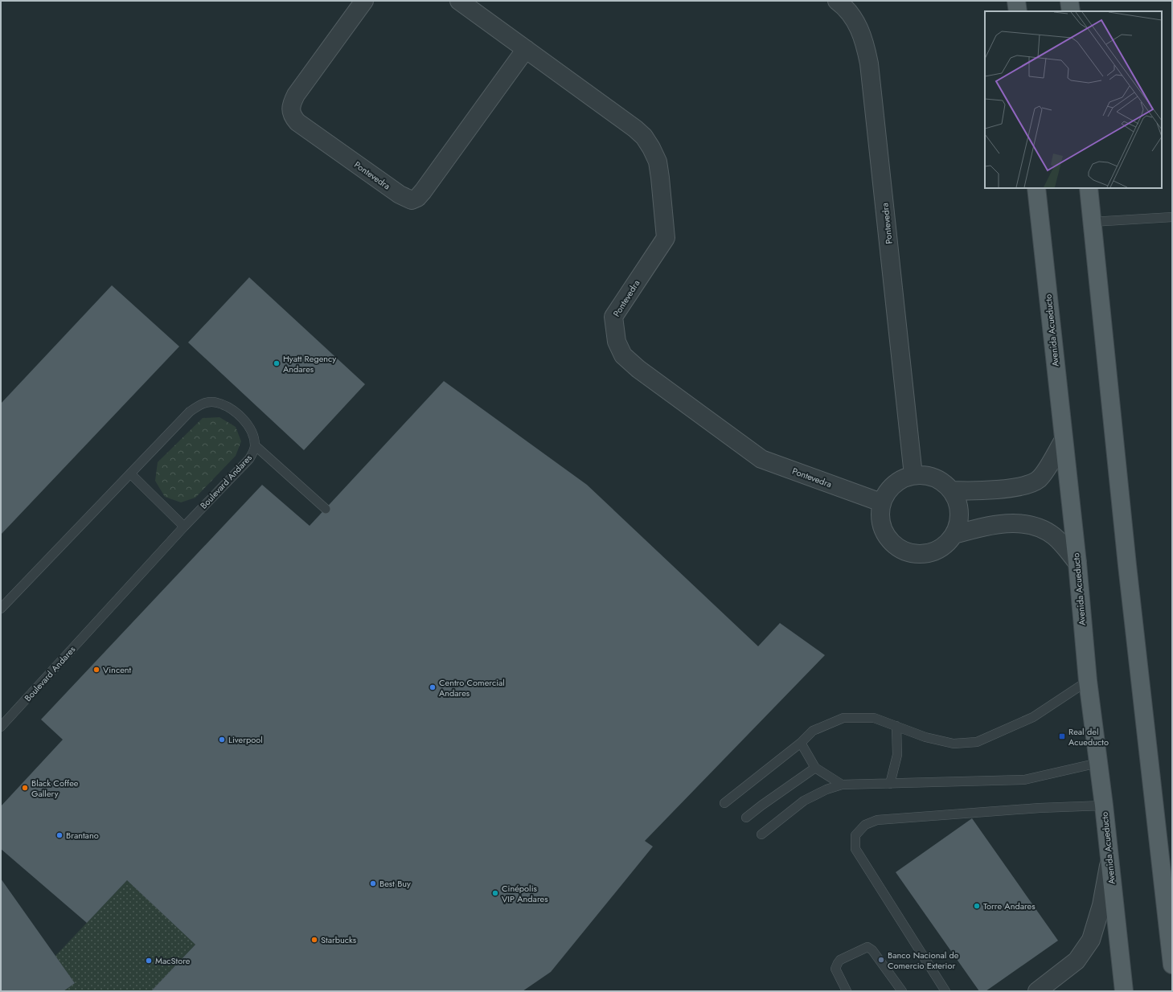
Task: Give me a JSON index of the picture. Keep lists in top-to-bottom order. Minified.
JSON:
{"streets":{"main road":["Avenida Acueducto"],"street":["Pontevedra"],"lane":["Boulevard Andares"]},"places":{"other":["Hyatt Regency Andares","Vincent","Centro Comercial Andares","Liverpool","Black Coffee Gallery","Brantano","Best Buy","Cinépolis VIP Andares","Torre Andares","Starbucks","Banco Nacional de Comercio Exterior","MacStore"],"transit":["Real del Acueducto"]}}
